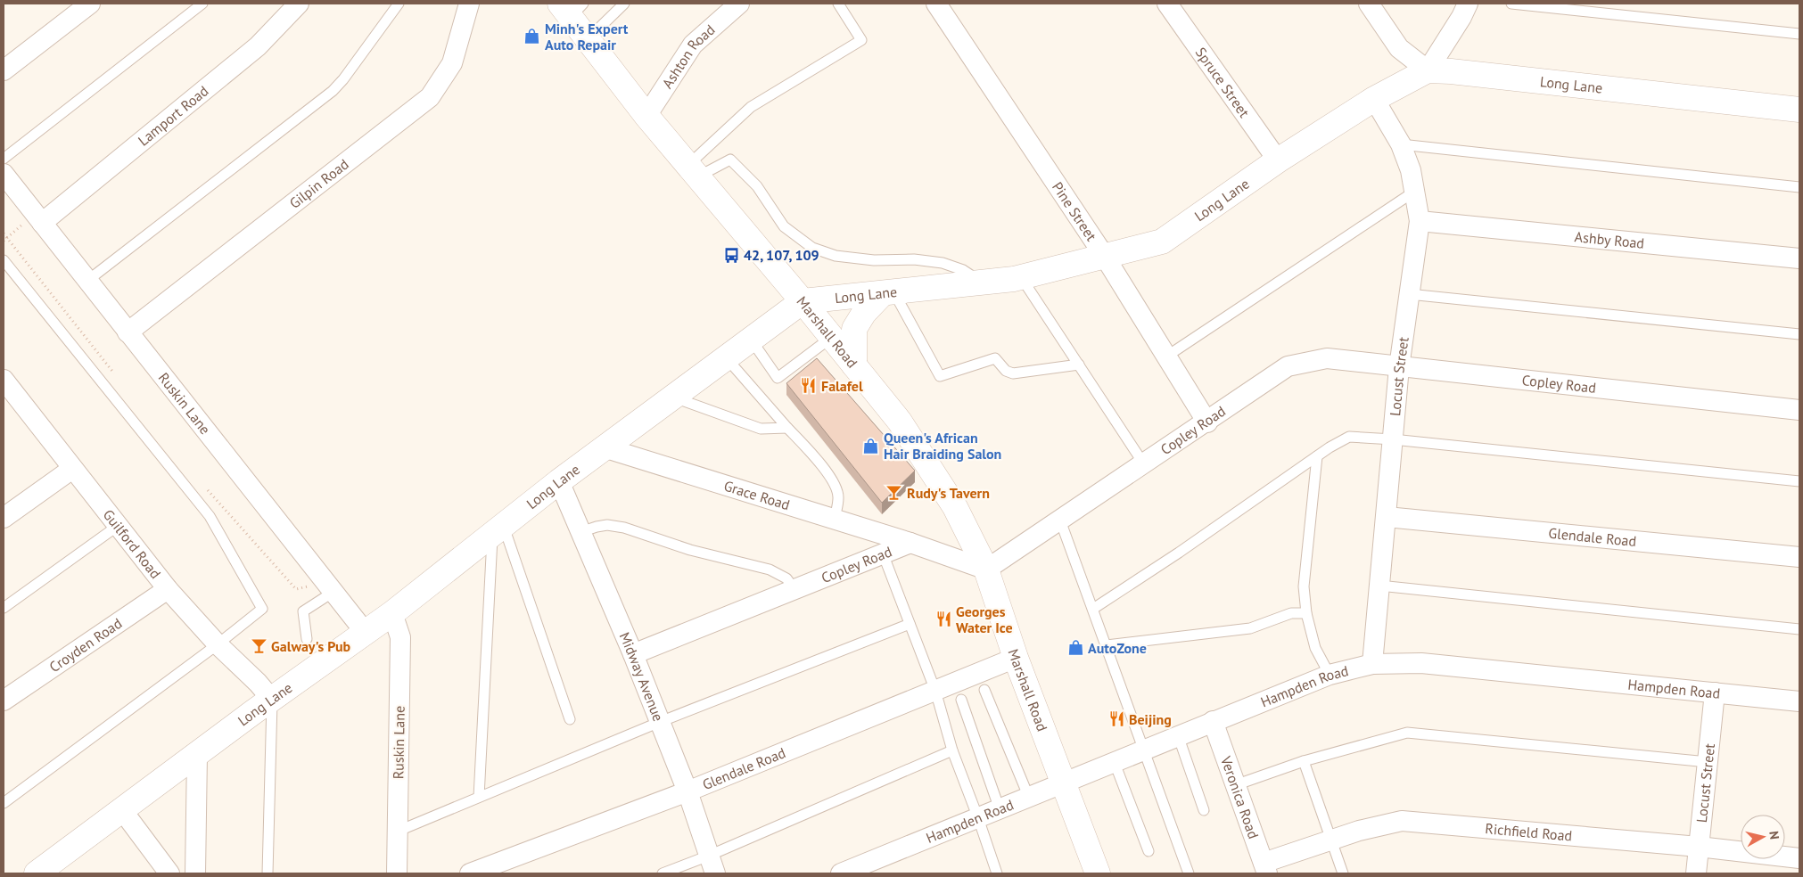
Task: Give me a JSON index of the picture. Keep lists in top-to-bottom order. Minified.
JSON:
{"streets":{"street":["Ashton Road","Spruce Street","Long Lane","Lamport Road","Gilpin Road","Pine Street","Ashby Road","Marshall Road","Locust Street","Copley Road","Ruskin Lane","Grace Road","Glendale Road","Guilford Road","Croyden Road","Midway Avenue","Hampden Road","Veronica Road","Richfield Road"]},"crossings":[["Ashton Road","Marshall Road"],["Spruce Street","Long Lane"],["Long Lane","Pine Street"],["Long Lane","Marshall Road"],["Long Lane","Locust Street"],["Long Lane","Ruskin Lane"],["Long Lane","Grace Road"],["Long Lane","Guilford Road"],["Long Lane","Midway Avenue"],["Lamport Road","Ruskin Lane"],["Gilpin Road","Ruskin Lane"],["Pine Street","Copley Road"],["Ashby Road","Locust Street"],["Marshall Road","Copley Road"],["Marshall Road","Glendale Road"],["Marshall Road","Hampden Road"],["Locust Street","Copley Road"],["Locust Street","Glendale Road"],["Locust Street","Hampden Road"],["Locust Street","Richfield Road"],["Copley Road","Grace Road"],["Copley Road","Midway Avenue"],["Glendale Road","Midway Avenue"],["Guilford Road","Croyden Road"],["Hampden Road","Veronica Road"],["Veronica Road","Richfield Road"]],"places":{"shop":["Minh's Expert Auto Repair","Queen's African Hair Braiding Salon","AutoZone"],"bus stop":["42, 107, 109"],"restaurant":["Falafel","Georges Water Ice","Beijing"],"bar":["Rudy's Tavern","Galway's Pub"]},"north":"right"}
